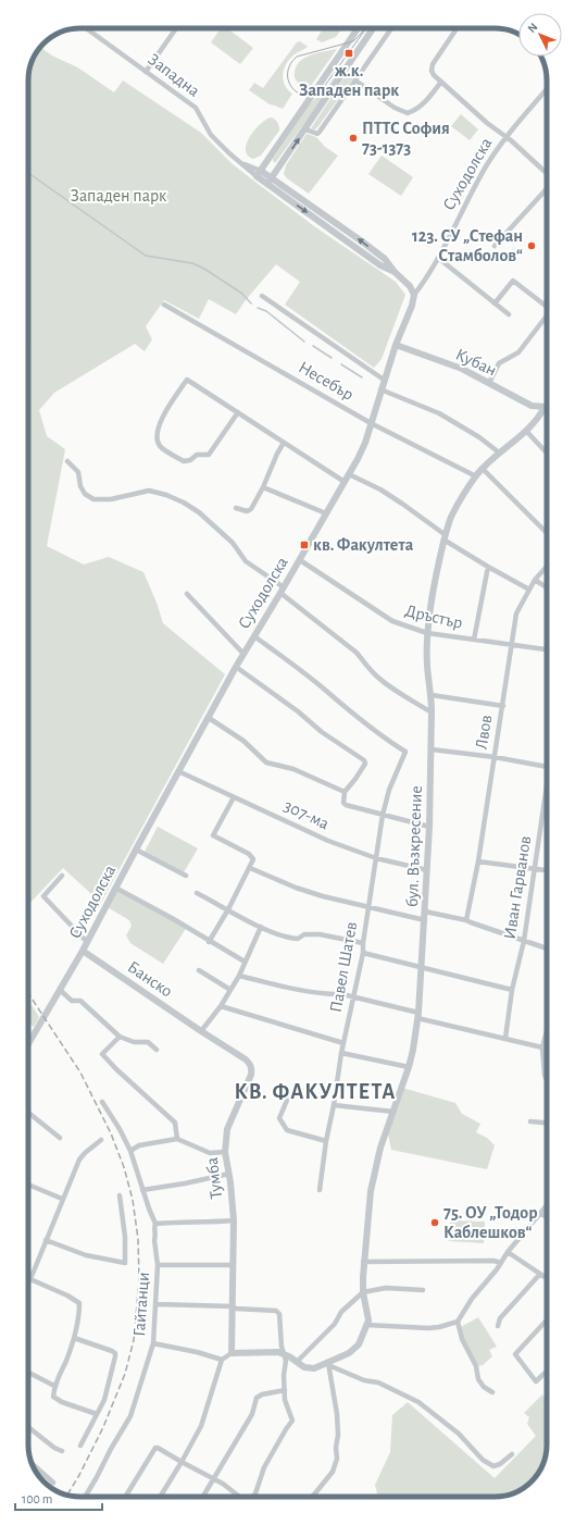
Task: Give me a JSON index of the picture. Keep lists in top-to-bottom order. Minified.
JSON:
{"streets":{"street":["Западна","Суходолска","Кубан","Несебър","Дръстър","Лвов","307-ма","бул. Възкресение","Иван Гарванов","Павел Шатев","Банско","Тумба","Гайтанци"]},"crossings":[["Западна","Суходолска"],["Суходолска","Кубан"],["Суходолска","Несебър"],["Суходолска","Дръстър"],["Суходолска","307-ма"],["Суходолска","Павел Шатев"],["Суходолска","Банско"],["Несебър","бул. Възкресение"],["Дръстър","Лвов"],["Дръстър","бул. Възкресение"],["307-ма","бул. Възкресение"],["307-ма","Павел Шатев"],["Банско","Тумба"]],"districts":["КВ. ФАКУЛТЕТА"],"parks":["Западен парк"],"places":{"transit":["ж.к. Западен парк","кв. Факултета"],"other":["ПТТС София 73-1373","123. СУ „Стефан Стамболов“","75. ОУ „Тодор Каблешков“"]},"scale_bar":"100 m","north":"top left"}
